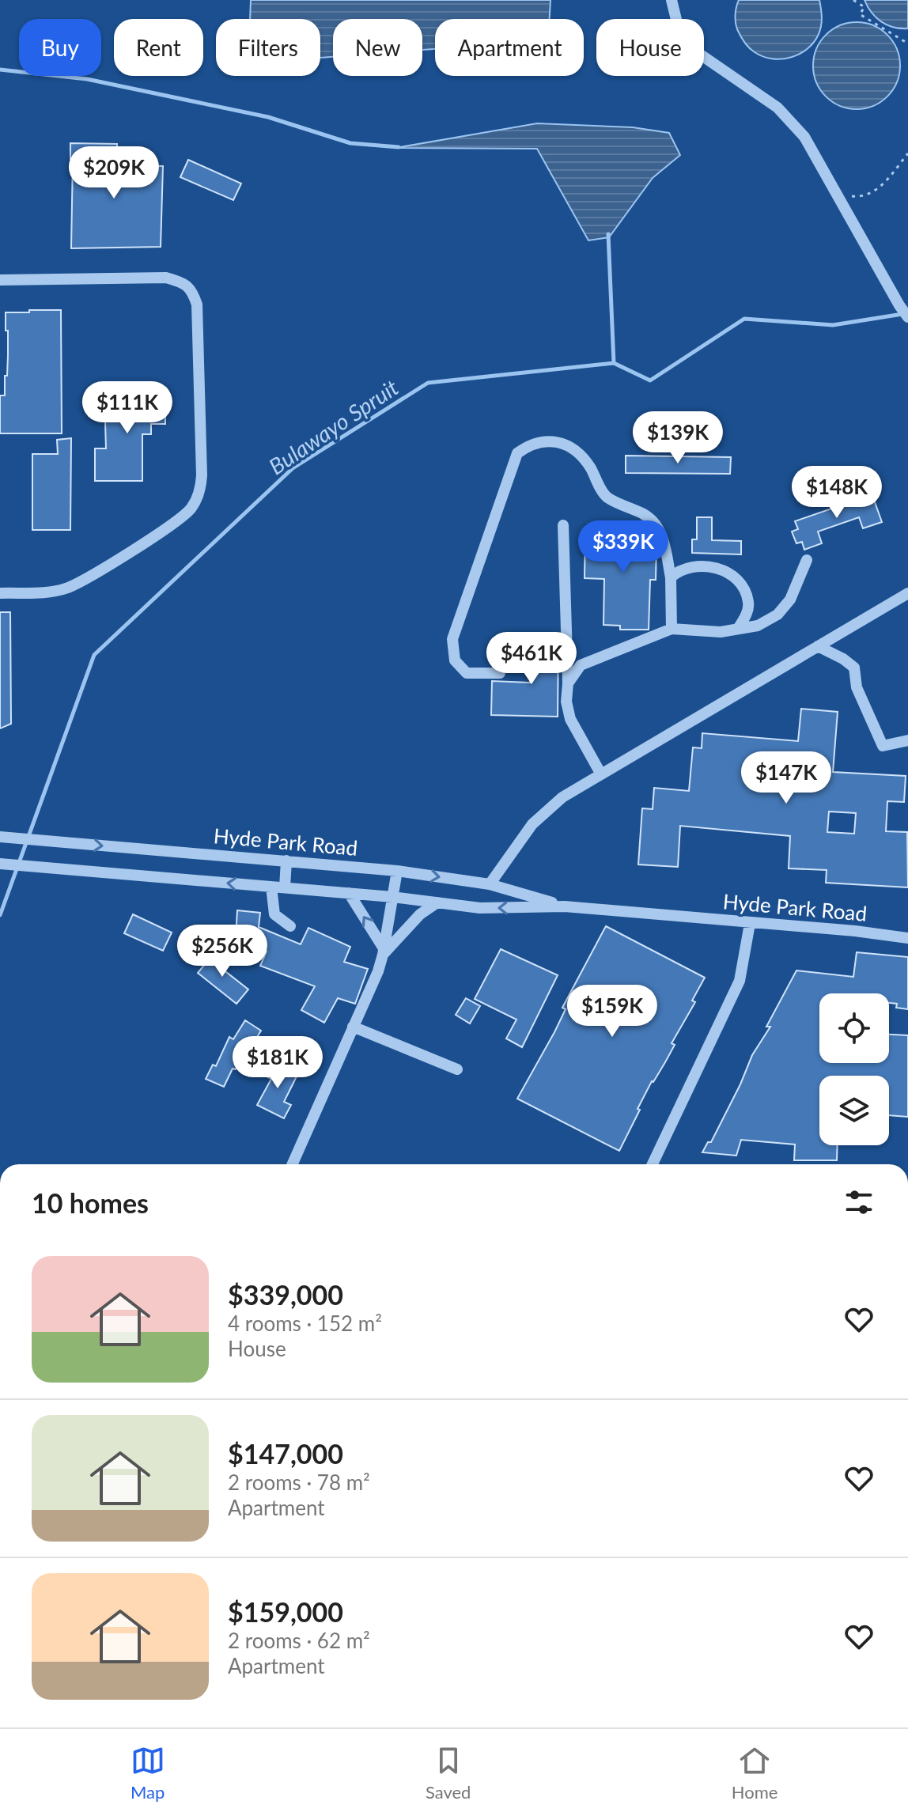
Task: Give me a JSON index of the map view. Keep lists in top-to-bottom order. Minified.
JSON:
{"streets":{"street":["Hyde Park Road"]},"water":["Bulawayo Spruit"],"page":{"chip":["Buy","Rent","Filters","New","Apartment","House"],"price":["$209K","$111K","$139K","$148K","$339K","$461K","$147K","$256K","$159K","$181K"],"heading":"10 homes","list":[{"name":"$339,000","note":"4 rooms · 152 m² · House"},{"name":"$147,000","note":"2 rooms · 78 m² · Apartment"},{"name":"$159,000","note":"2 rooms · 62 m² · Apartment"}],"tabs":["Map","Saved","Home"]}}
